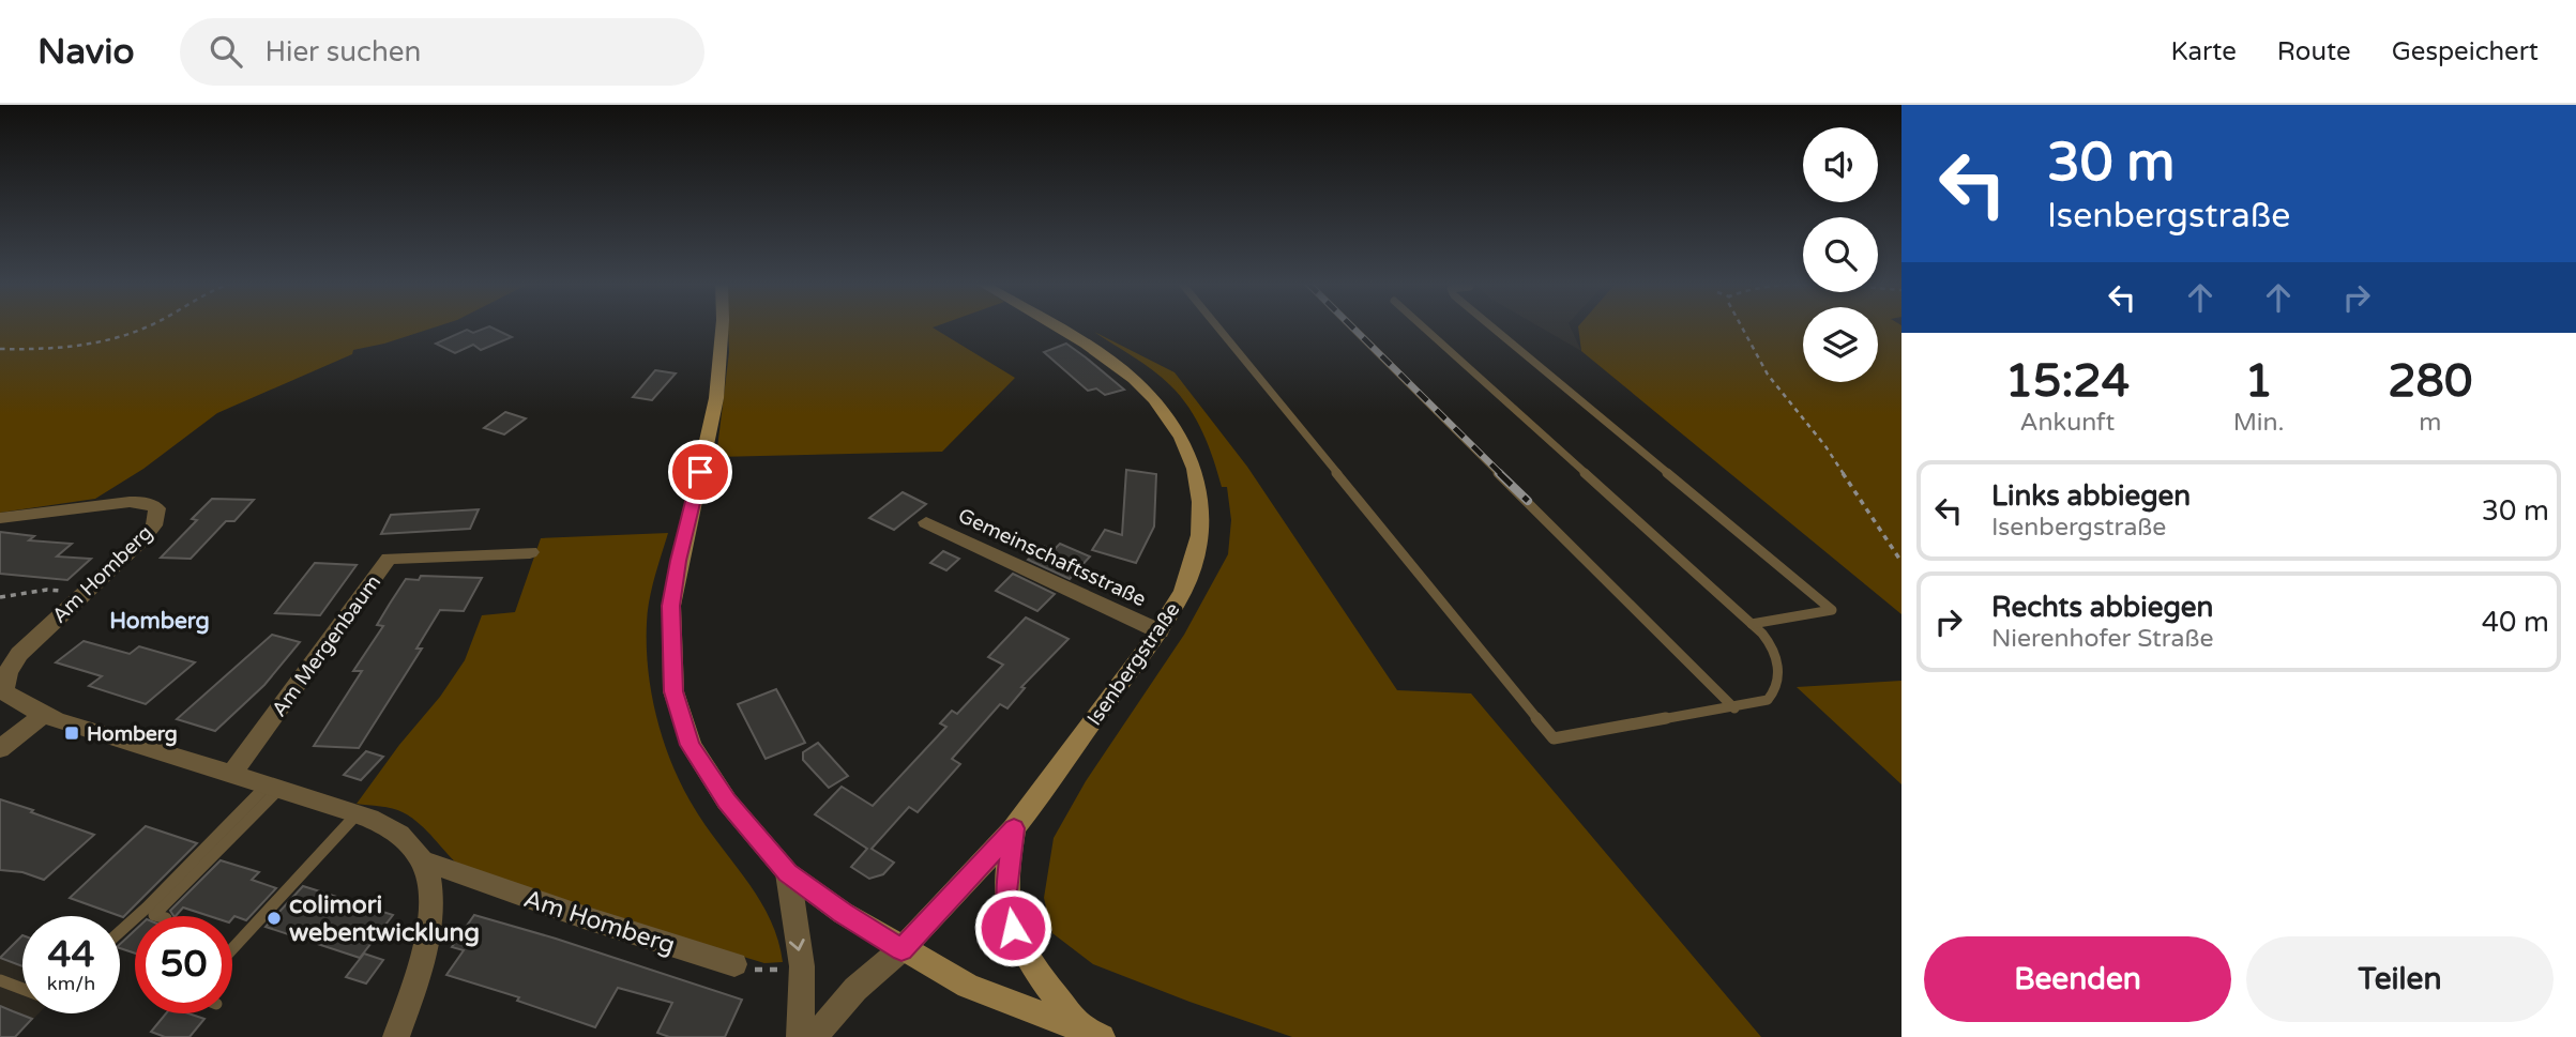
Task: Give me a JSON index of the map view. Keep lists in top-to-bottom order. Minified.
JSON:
{"streets":{"main road":["Isenbergstraße"],"street":["Gemeinschaftsstraße","Am Homberg","Am Mergenbaum"]},"crossings":[["Gemeinschaftsstraße","Isenbergstraße"],["Am Homberg","Am Mergenbaum"]],"districts":["Homberg"],"places":{"transit":["Homberg"],"other":["colimori webentwicklung"]},"page":{"header":"Navio","search":"Hier suchen","nav":["Karte","Route","Gespeichert"],"turn":["30 m","Isenbergstraße"],"eta":["15:24","Ankunft","1","Min.","280","m"],"list":[{"name":"Links abbiegen","note":"Isenbergstraße","value":"30 m"},{"name":"Rechts abbiegen","note":"Nierenhofer Straße","value":"40 m"}],"speed":"44 km/h","limit":"50","buttons":["Beenden","Teilen"]}}
